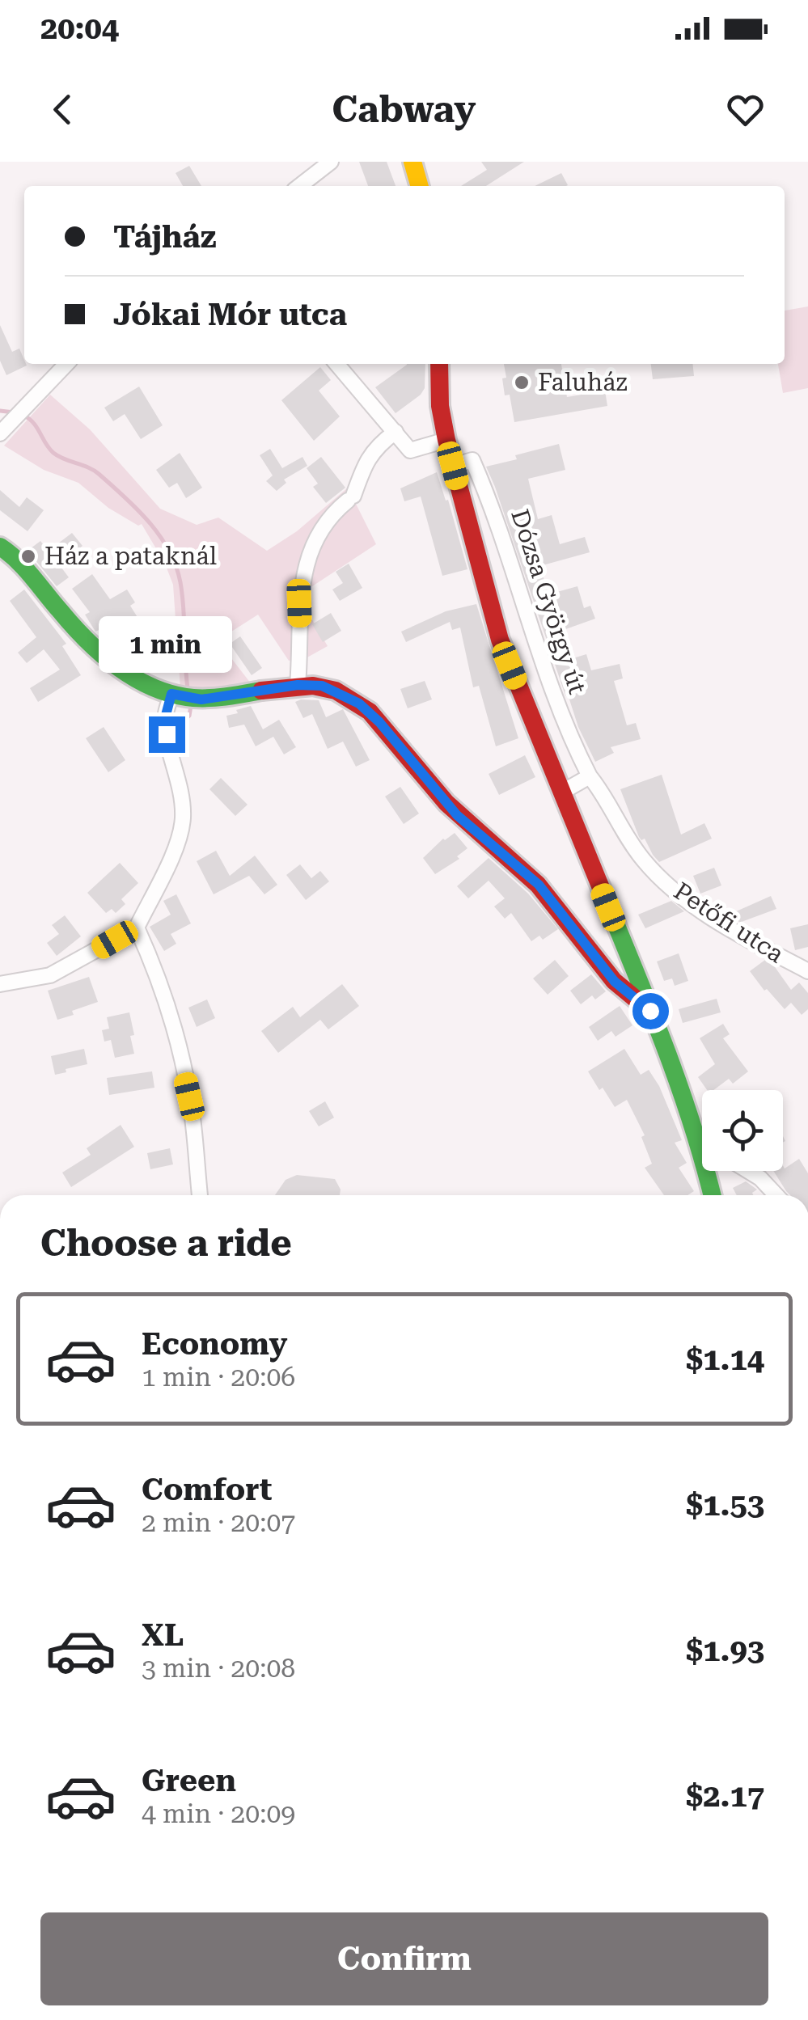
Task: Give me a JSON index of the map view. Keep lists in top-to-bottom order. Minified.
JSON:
{"streets":{"street":["Dózsa György út","Petőfi utca"]},"crossings":[["Dózsa György út","Petőfi utca"]],"places":["Faluház","Ház a pataknál"],"page":{"status":"20:04","header":"Cabway","banner":["Tájház","Jókai Mór utca"],"bubble":"1 min","heading":"Choose a ride","list":[{"name":"Economy","note":"1 min · 20:06","value":"$1.14"},{"name":"Comfort","note":"2 min · 20:07","value":"$1.53"},{"name":"XL","note":"3 min · 20:08","value":"$1.93"},{"name":"Green","note":"4 min · 20:09","value":"$2.17"}],"buttons":"Confirm"}}
